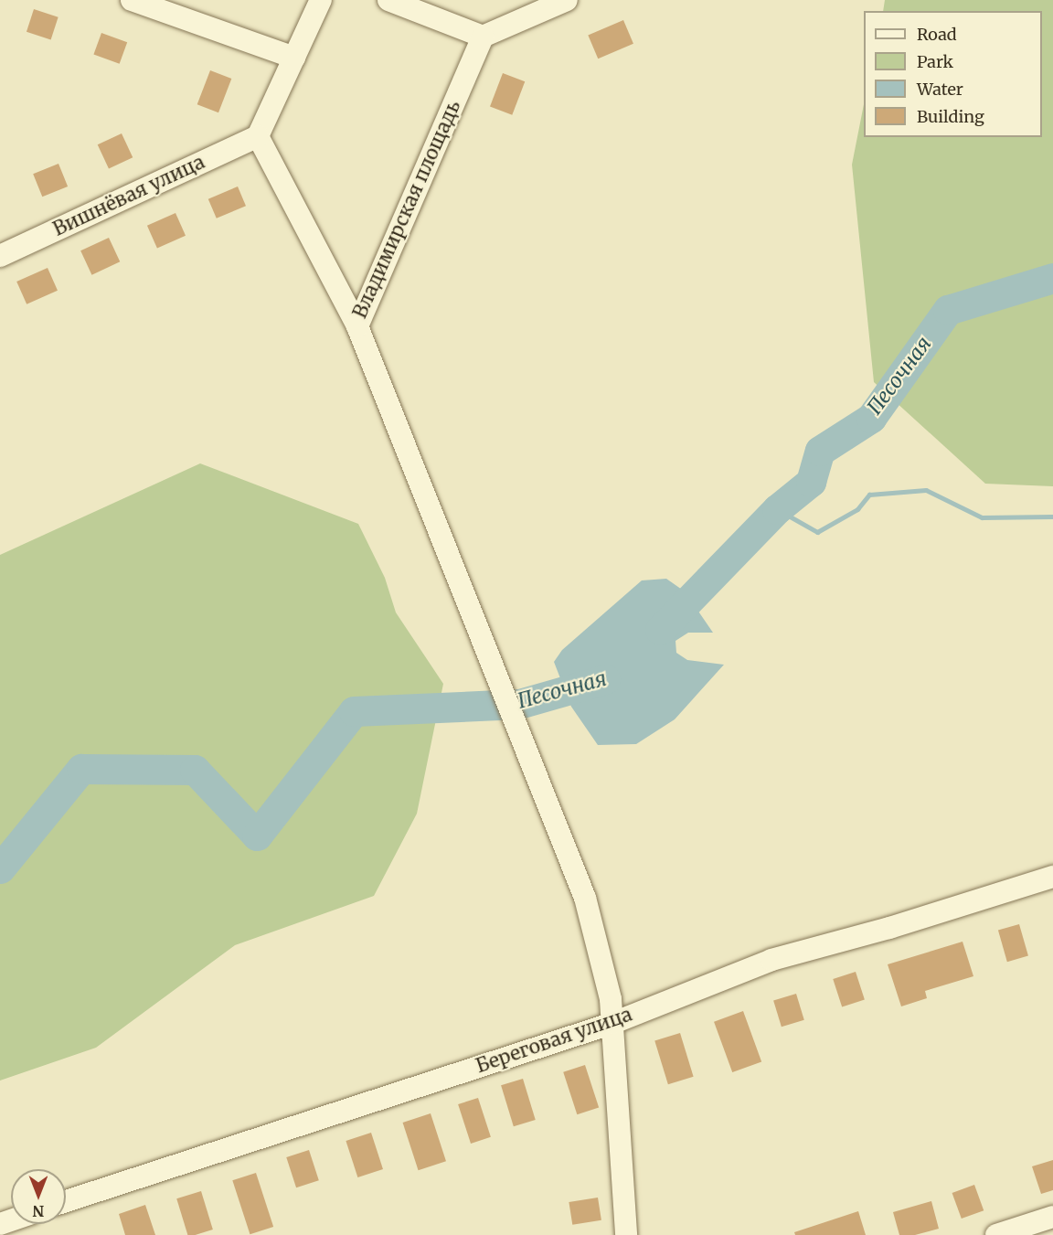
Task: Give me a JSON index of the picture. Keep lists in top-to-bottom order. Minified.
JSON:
{"streets":{"street":["Вишнёвая улица","Владимирская площадь","Береговая улица"]},"crossings":[["Вишнёвая улица","Владимирская площадь"]],"water":["Песочная"],"legend":["Road","Park","Water","Building"],"north":"bottom"}
